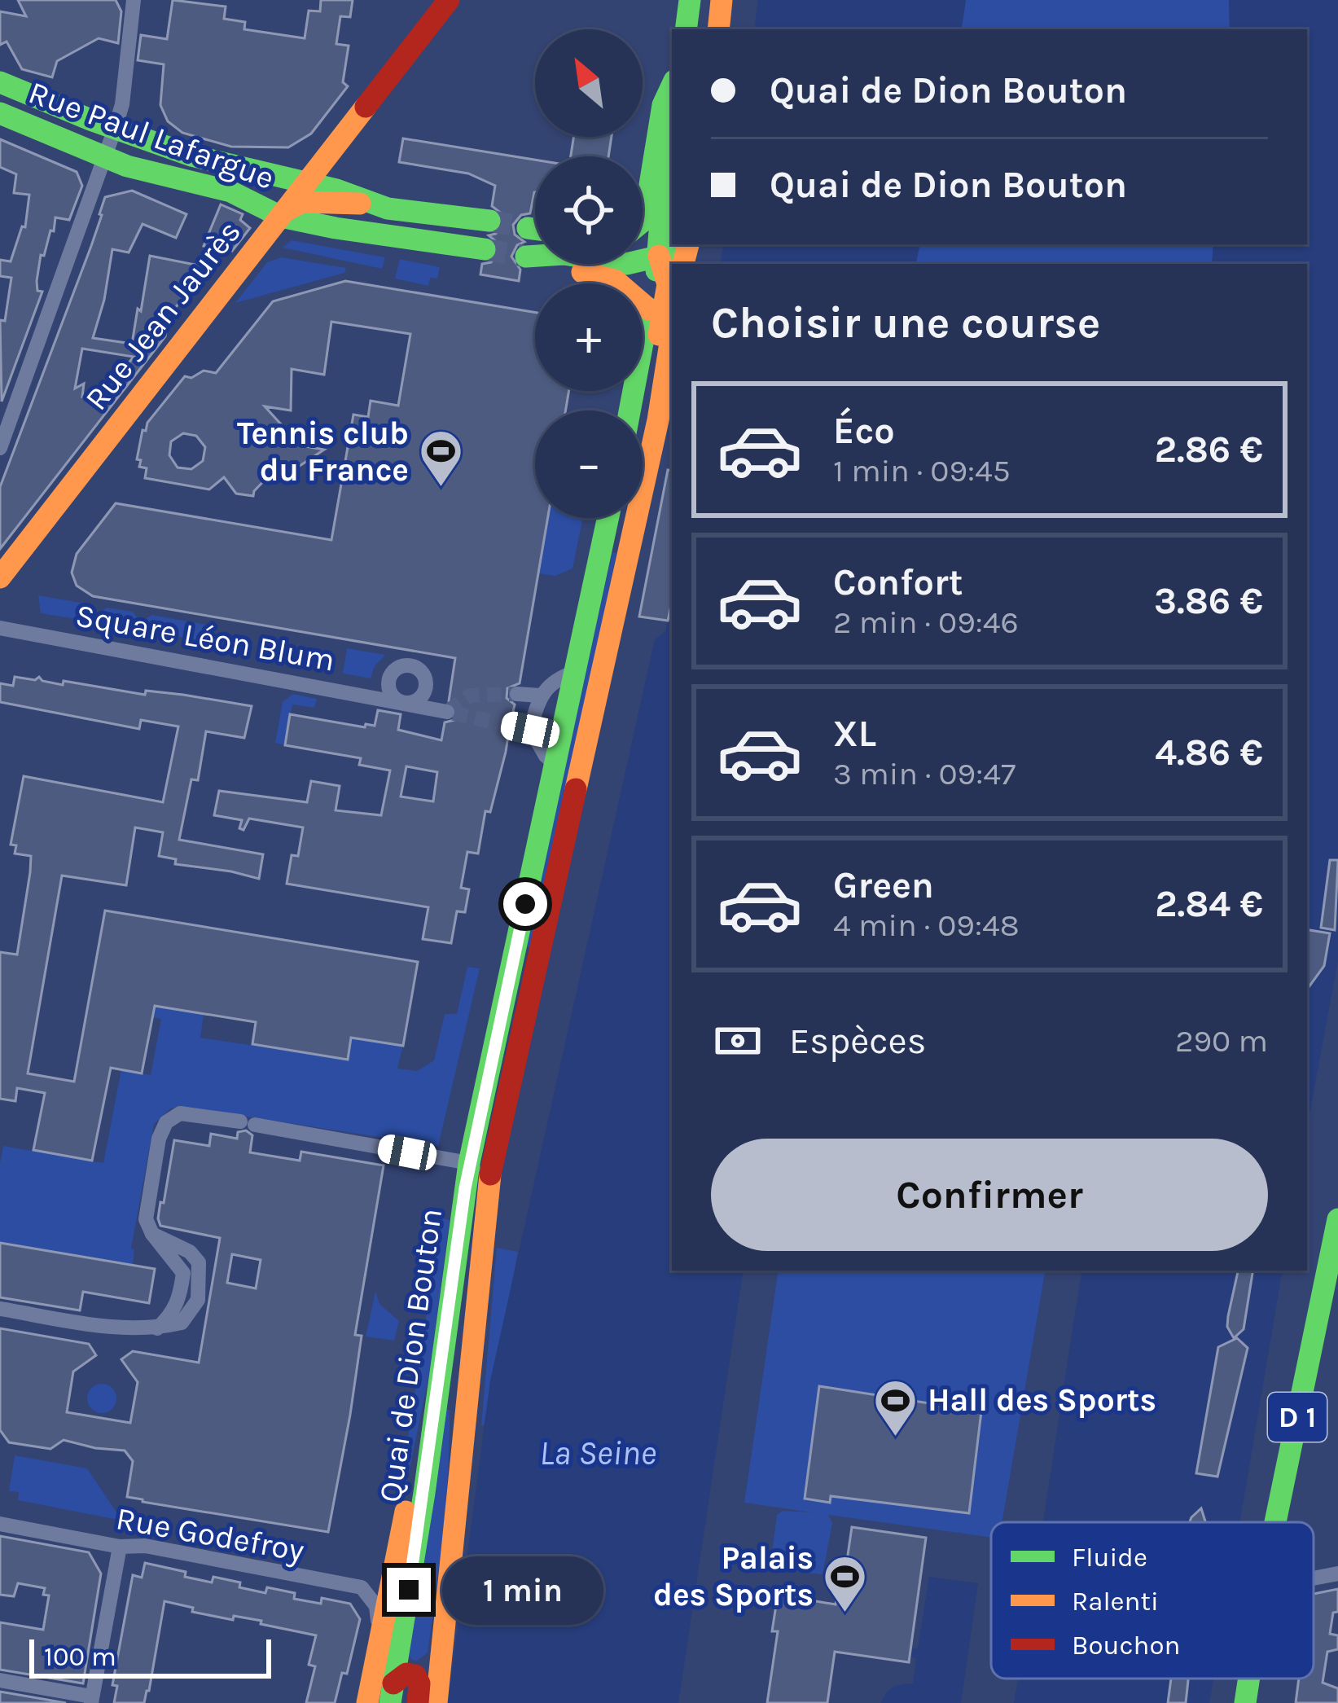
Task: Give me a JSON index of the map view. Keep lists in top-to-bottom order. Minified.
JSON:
{"streets":{"main road":["Rue Paul Lafargue","Rue Jean Jaurès","Quai de Dion Bouton","D 1"],"street":["Square Léon Blum","Rue Godefroy"]},"crossings":[["Rue Paul Lafargue","Rue Jean Jaurès"]],"water":["La Seine"],"places":{"sports":["Tennis club du France","Hall des Sports","Palais des Sports"]},"legend":["Fluide","Ralenti","Bouchon"],"scale_bar":"100 m","north":"top left","page":{"map_buttons":["+","−"],"banner":["Quai de Dion Bouton","Quai de Dion Bouton"],"heading":"Choisir une course","list":[{"name":"Éco","note":"1 min · 09:45","value":"2.86 €"},{"name":"Confort","note":"2 min · 09:46","value":"3.86 €"},{"name":"XL","note":"3 min · 09:47","value":"4.86 €"},{"name":"Green","note":"4 min · 09:48","value":"2.84 €"}],"pay":["Espèces","290 m"],"buttons":"Confirmer","bubble":"1 min","scale":"100 m"}}
